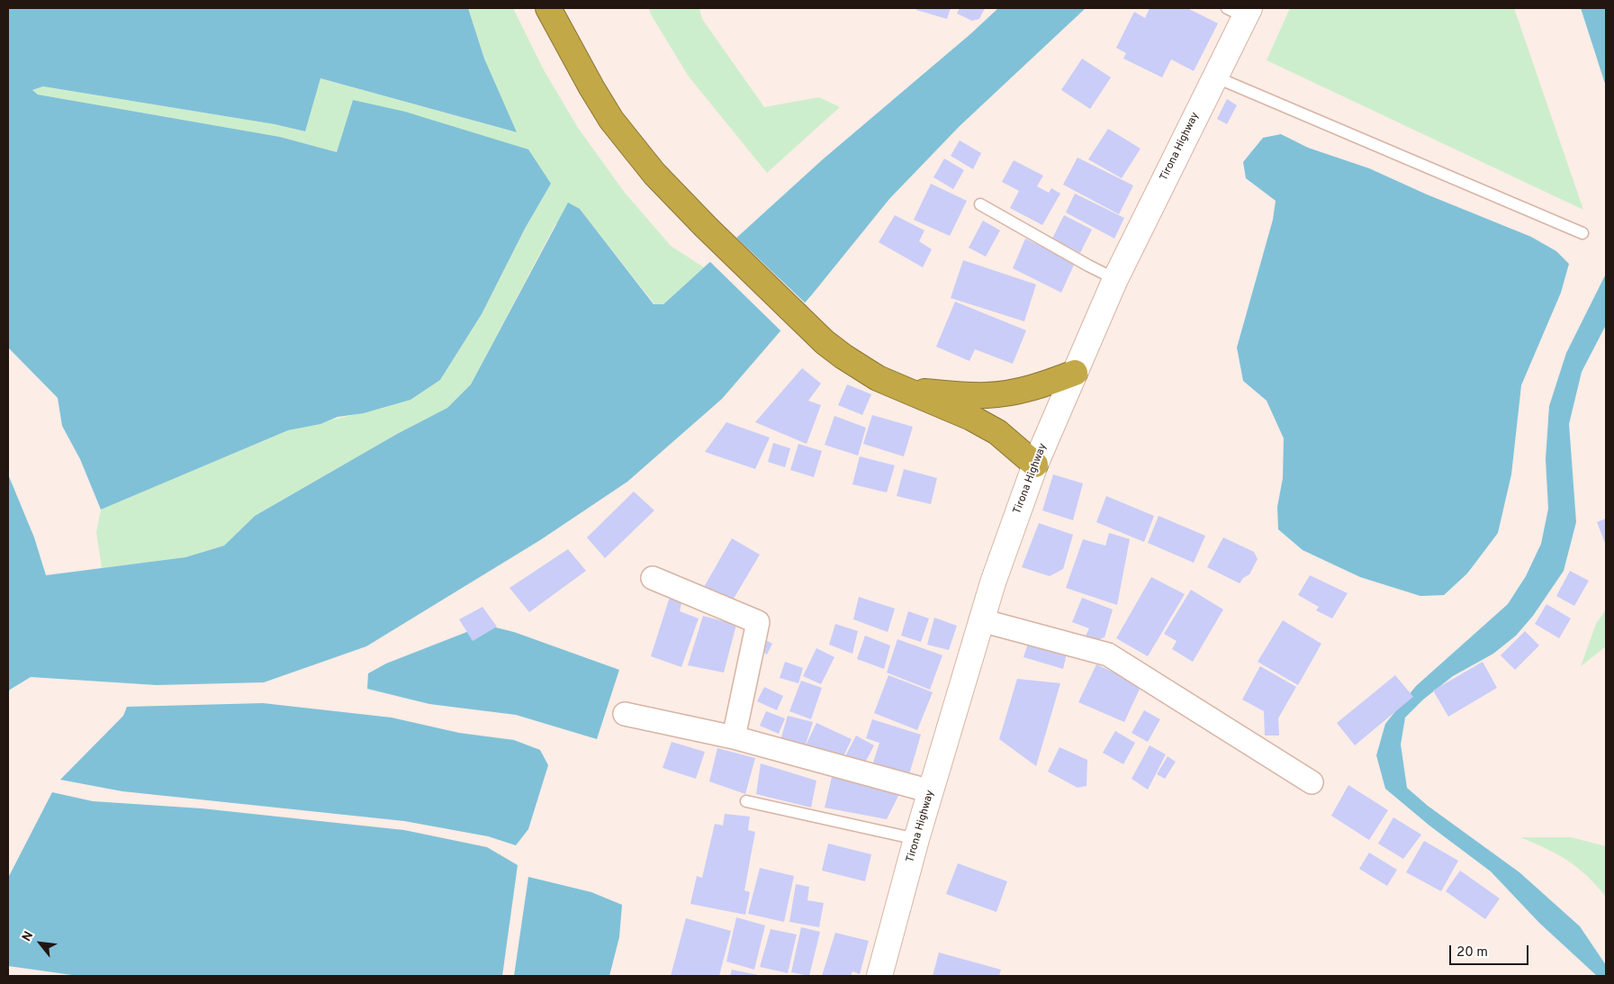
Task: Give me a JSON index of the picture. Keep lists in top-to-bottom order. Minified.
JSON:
{"streets":{"main road":["Tirona Highway"]},"scale_bar":"20 m","north":"top left"}
